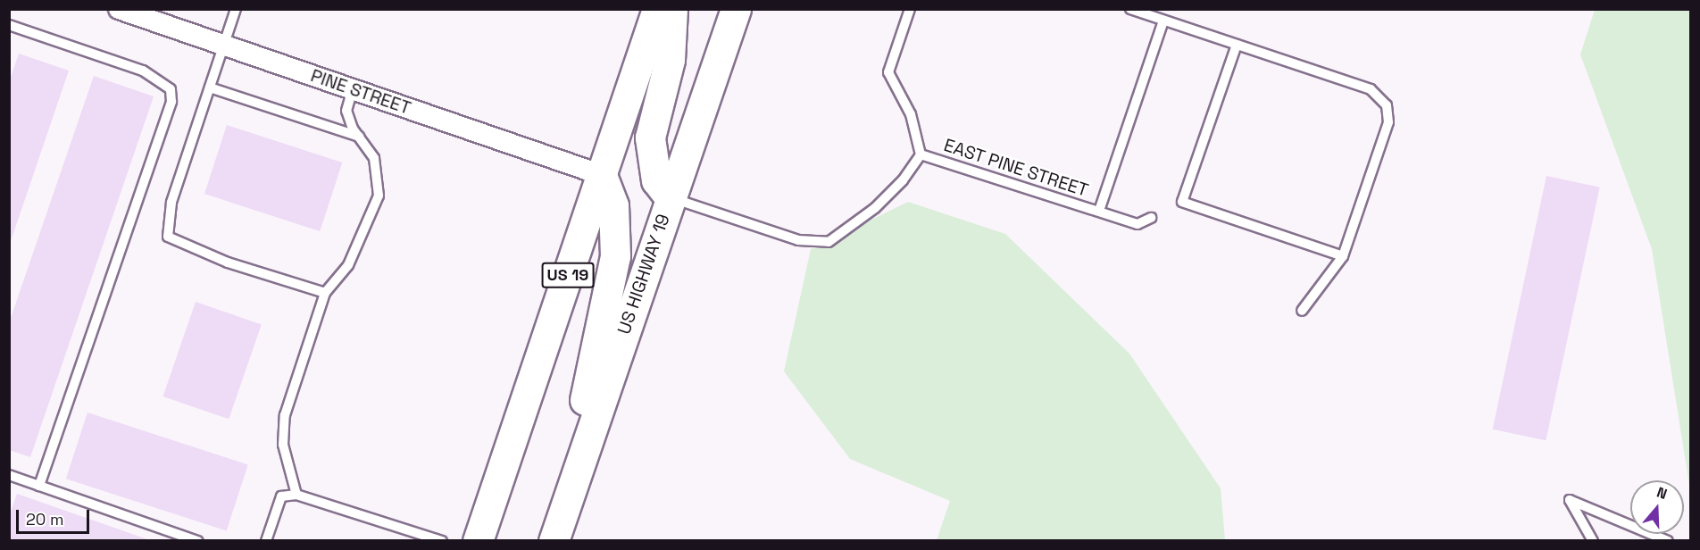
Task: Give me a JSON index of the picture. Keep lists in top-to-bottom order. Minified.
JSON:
{"streets":{"highway":["US HIGHWAY 19","US 19"],"street":["PINE STREET"],"lane":["EAST PINE STREET"]},"crossings":[["PINE STREET","US 19"],["EAST PINE STREET","US HIGHWAY 19"]],"scale_bar":"20 m","north":"top"}
